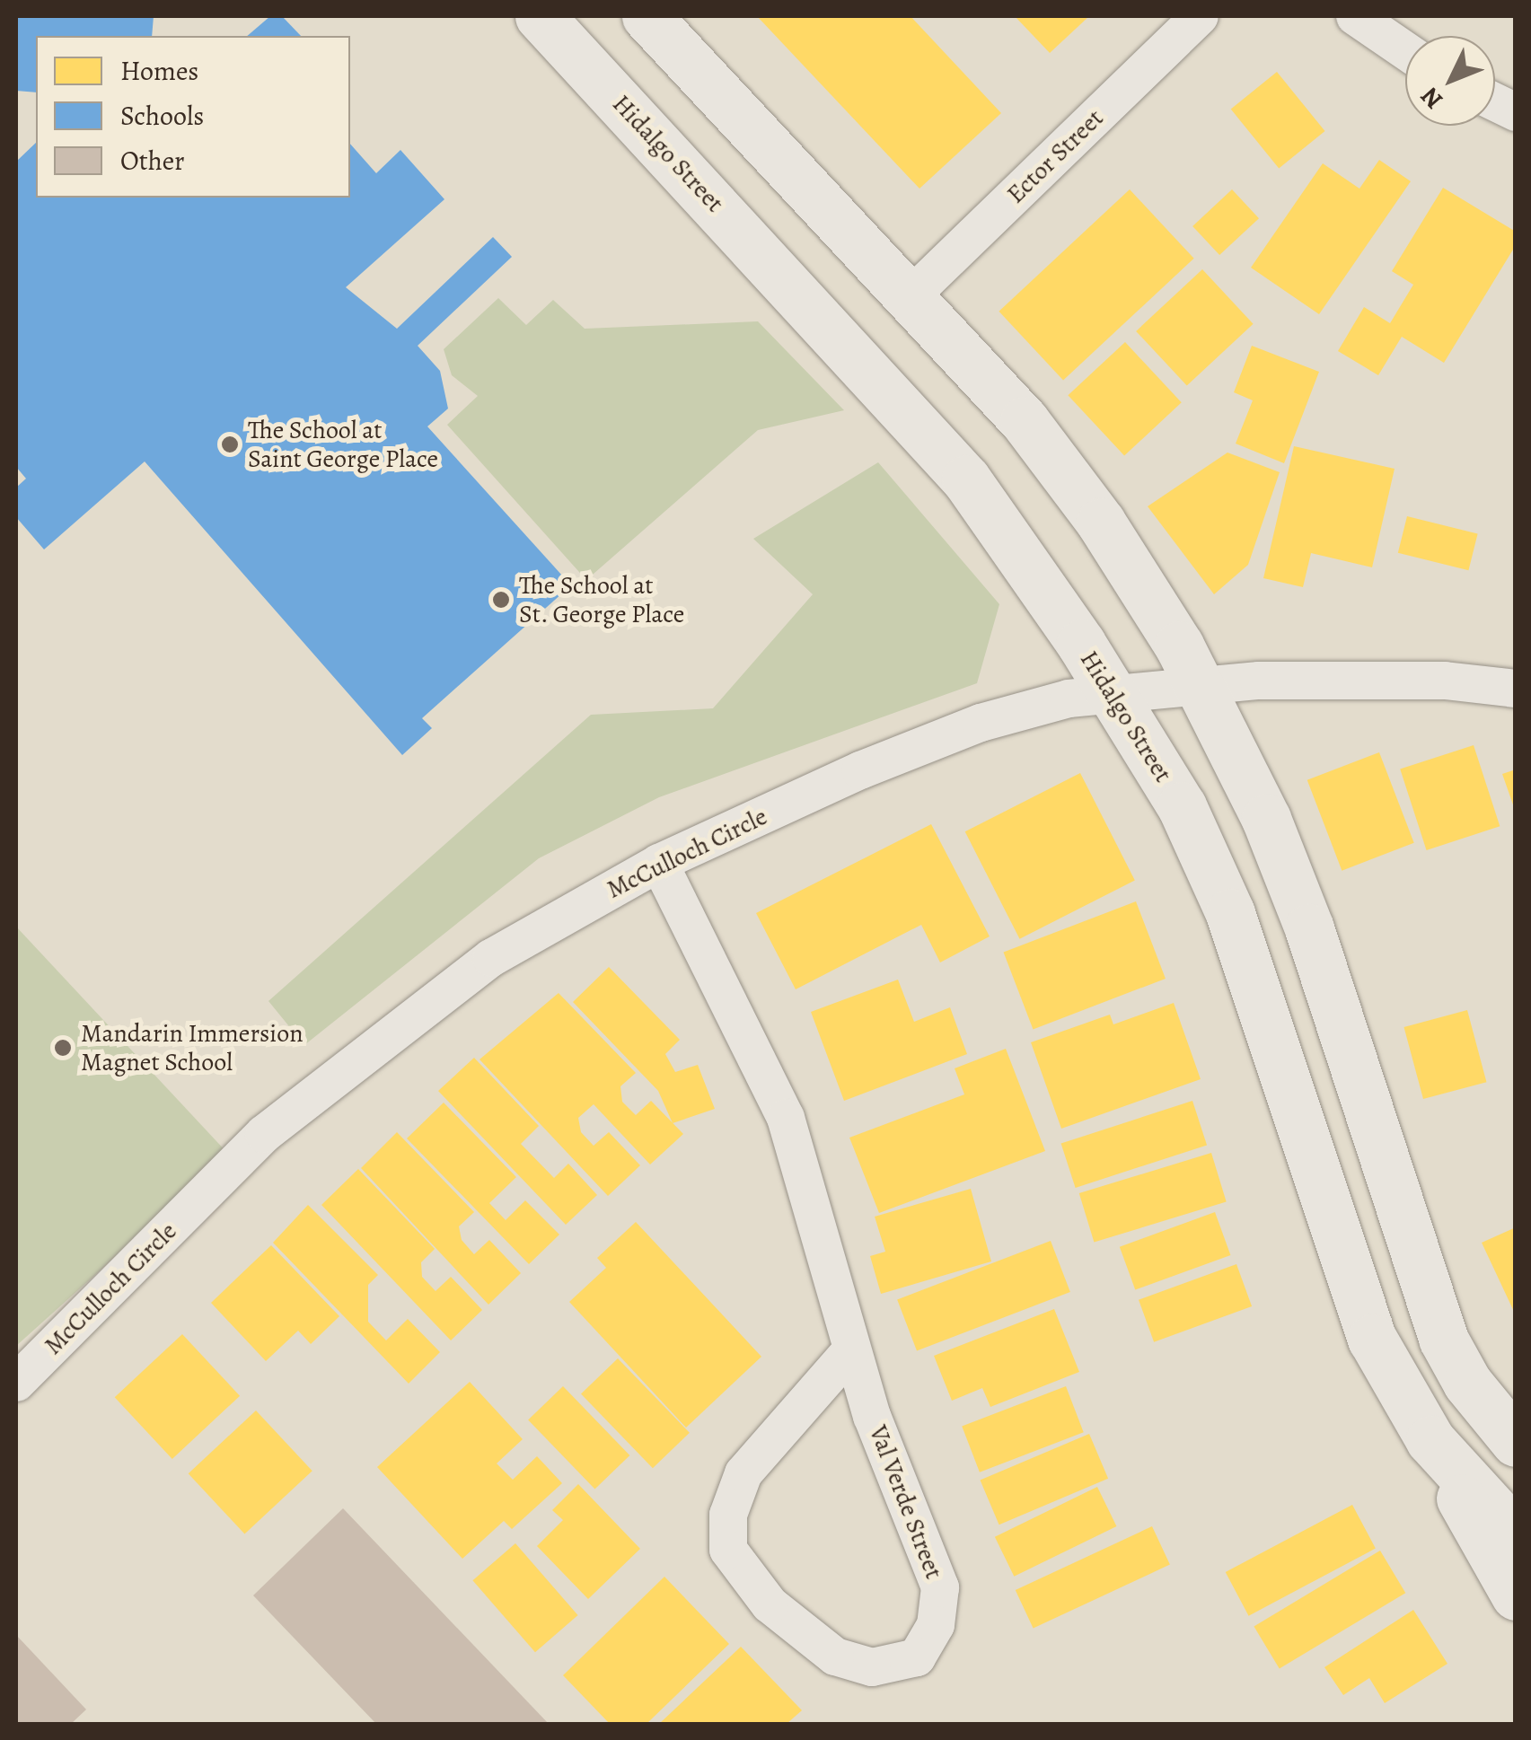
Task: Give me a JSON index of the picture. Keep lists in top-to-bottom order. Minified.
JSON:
{"streets":{"street":["Hidalgo Street","Ector Street","McCulloch Circle","Val Verde Street"]},"crossings":[["Hidalgo Street","McCulloch Circle"],["McCulloch Circle","Val Verde Street"]],"places":["The School at Saint George Place","The School at St. George Place","Mandarin Immersion Magnet School"],"legend":["Homes","Schools","Other"],"north":"bottom left"}
